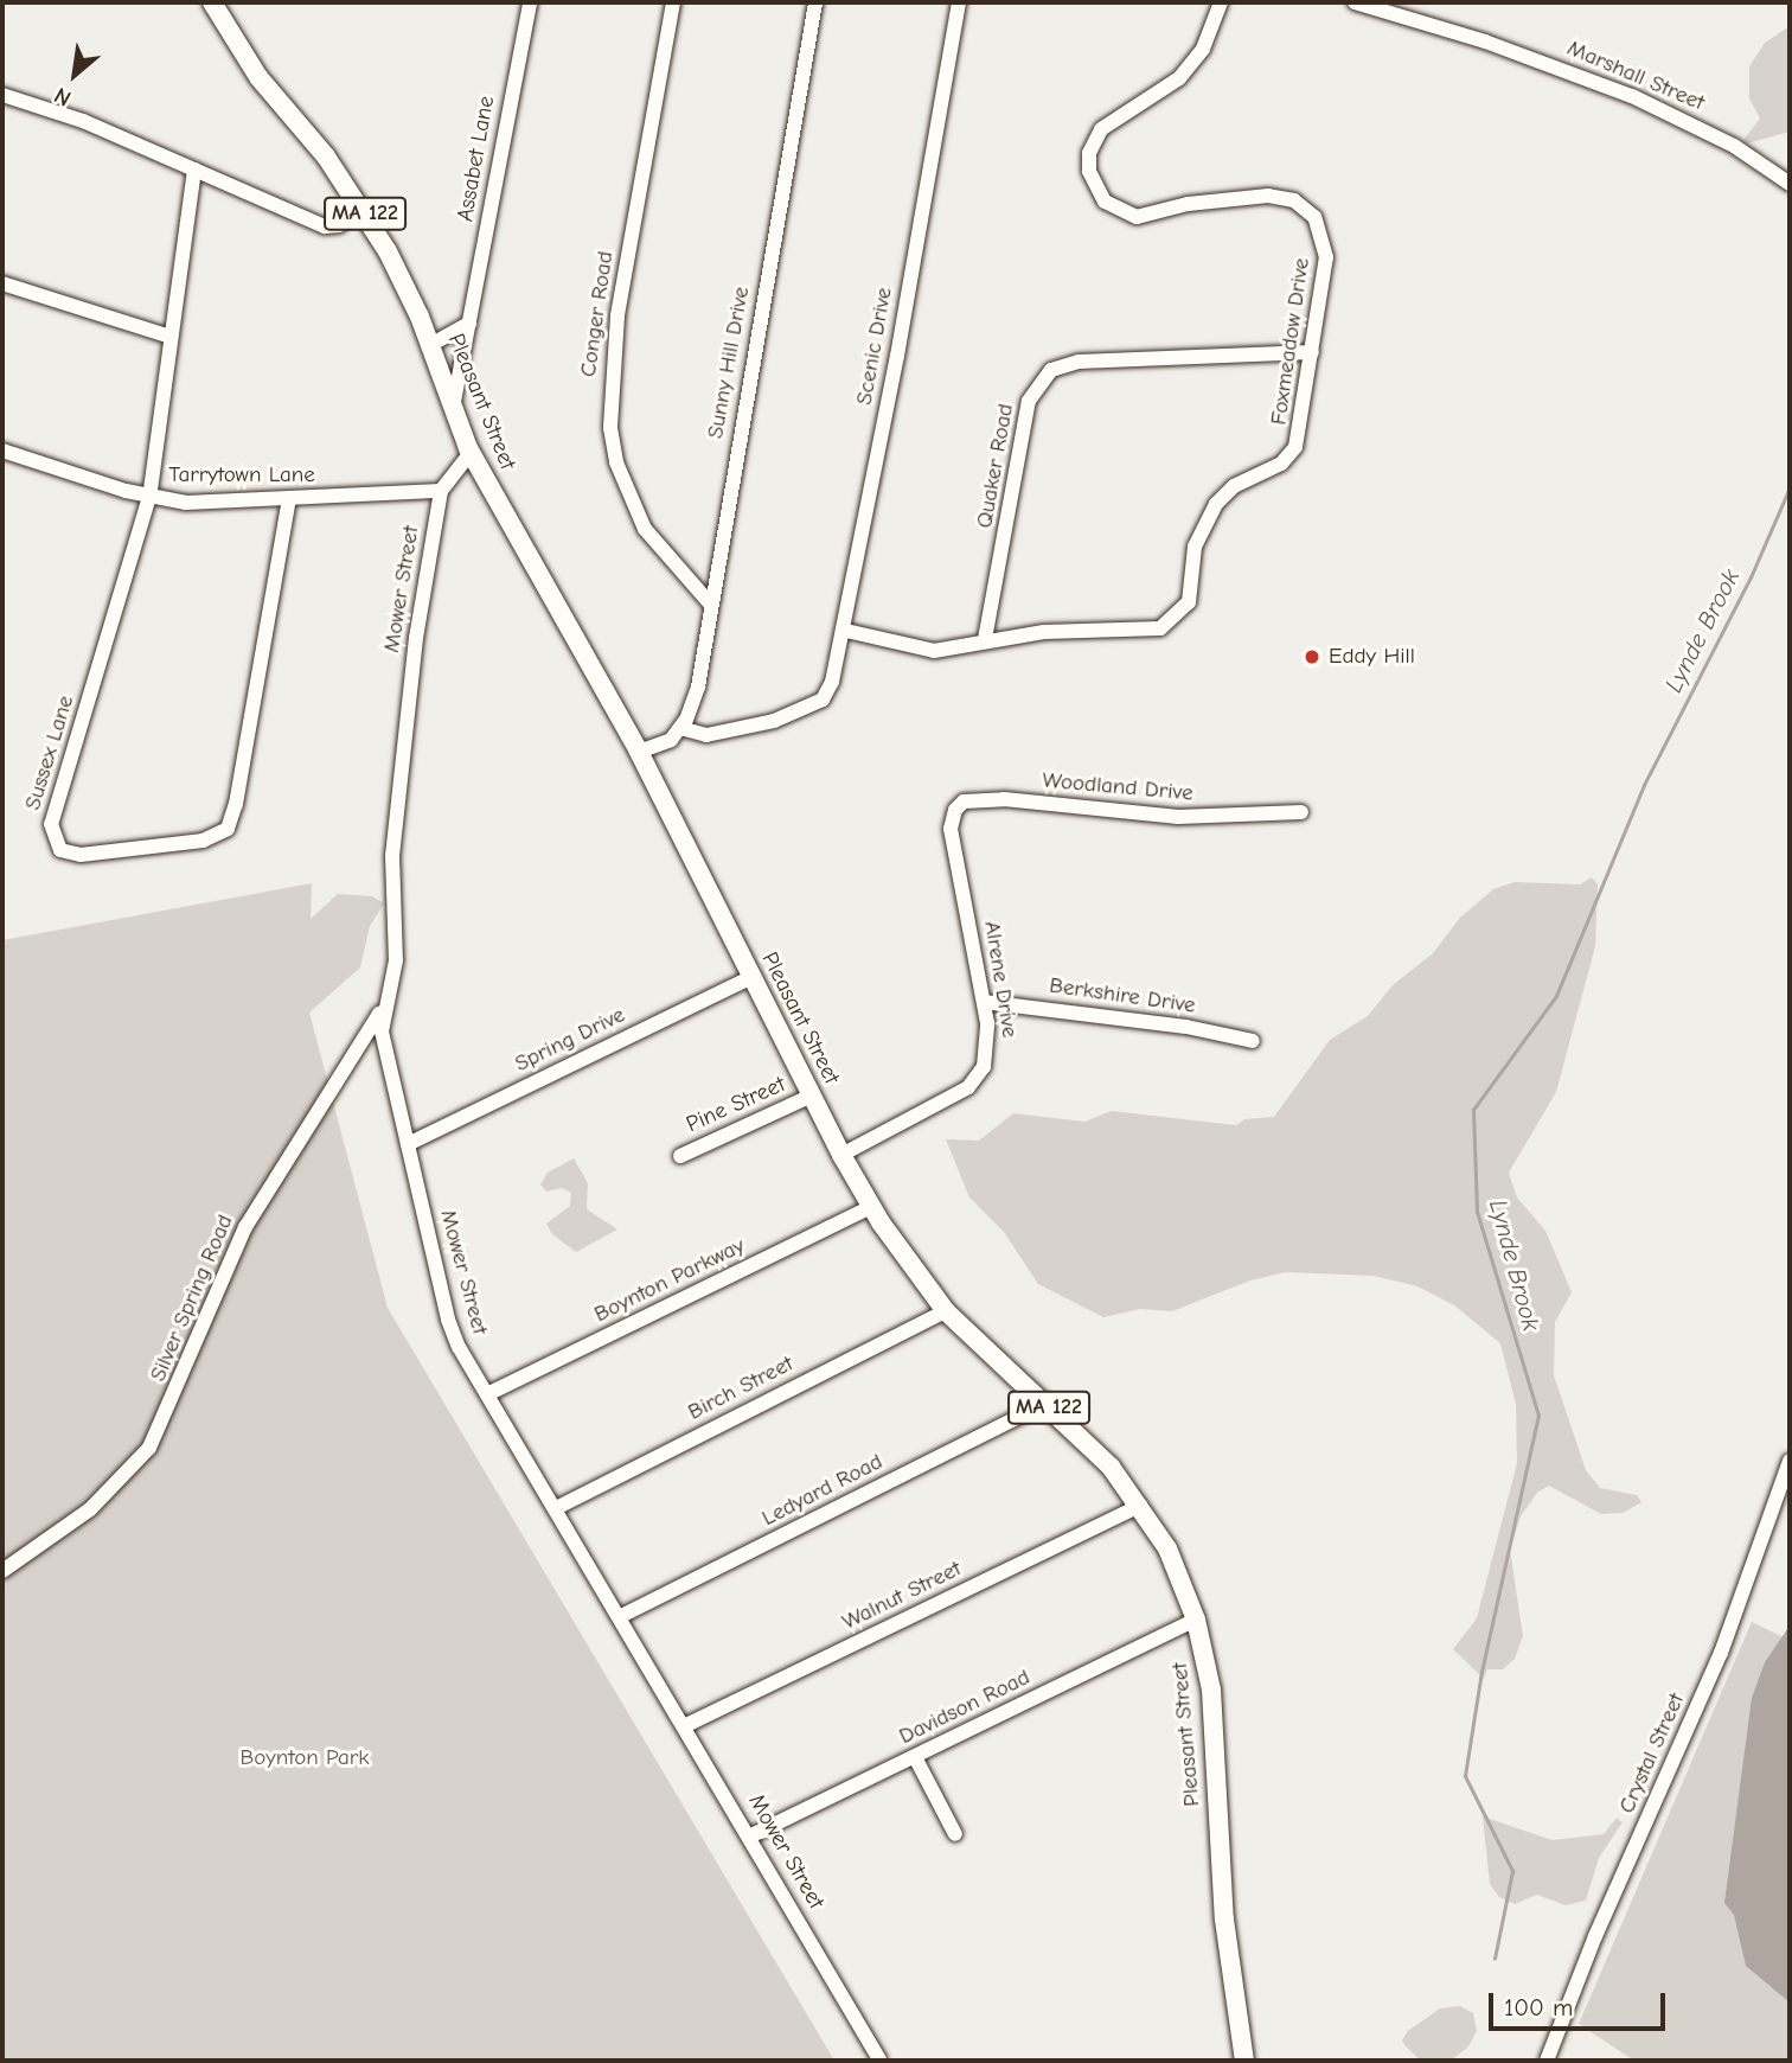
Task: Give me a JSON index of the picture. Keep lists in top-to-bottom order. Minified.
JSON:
{"streets":{"main road":["MA 122","Pleasant Street"],"street":["Marshall Street","Assabet Lane","Conger Road","Foxmeadow Drive","Scenic Drive","Sunny Hill Drive","Quaker Road","Tarrytown Lane","Mower Street","Sussex Lane","Woodland Drive","Alrene Drive","Berkshire Drive","Spring Drive","Pine Street","Boynton Parkway","Silver Spring Road","Birch Street","Ledyard Road","Walnut Street","Davidson Road","Crystal Street"]},"crossings":[["Assabet Lane","Pleasant Street"],["Conger Road","Sunny Hill Drive"],["Foxmeadow Drive","Scenic Drive"],["Foxmeadow Drive","Quaker Road"],["Scenic Drive","Sunny Hill Drive"],["Pleasant Street","Mower Street"],["Pleasant Street","Alrene Drive"],["Pleasant Street","Spring Drive"],["Pleasant Street","Pine Street"],["Pleasant Street","Boynton Parkway"],["Pleasant Street","Birch Street"],["Pleasant Street","Ledyard Road"],["Pleasant Street","Walnut Street"],["Pleasant Street","Davidson Road"],["Tarrytown Lane","Mower Street"],["Tarrytown Lane","Sussex Lane"],["Mower Street","Spring Drive"],["Mower Street","Boynton Parkway"],["Mower Street","Silver Spring Road"],["Mower Street","Birch Street"],["Mower Street","Ledyard Road"],["Mower Street","Walnut Street"],["Mower Street","Davidson Road"],["Woodland Drive","Alrene Drive"],["Alrene Drive","Berkshire Drive"]],"water":["Lynde Brook"],"parks":["Boynton Park"],"places":["Eddy Hill"],"scale_bar":"100 m","north":"bottom left"}
